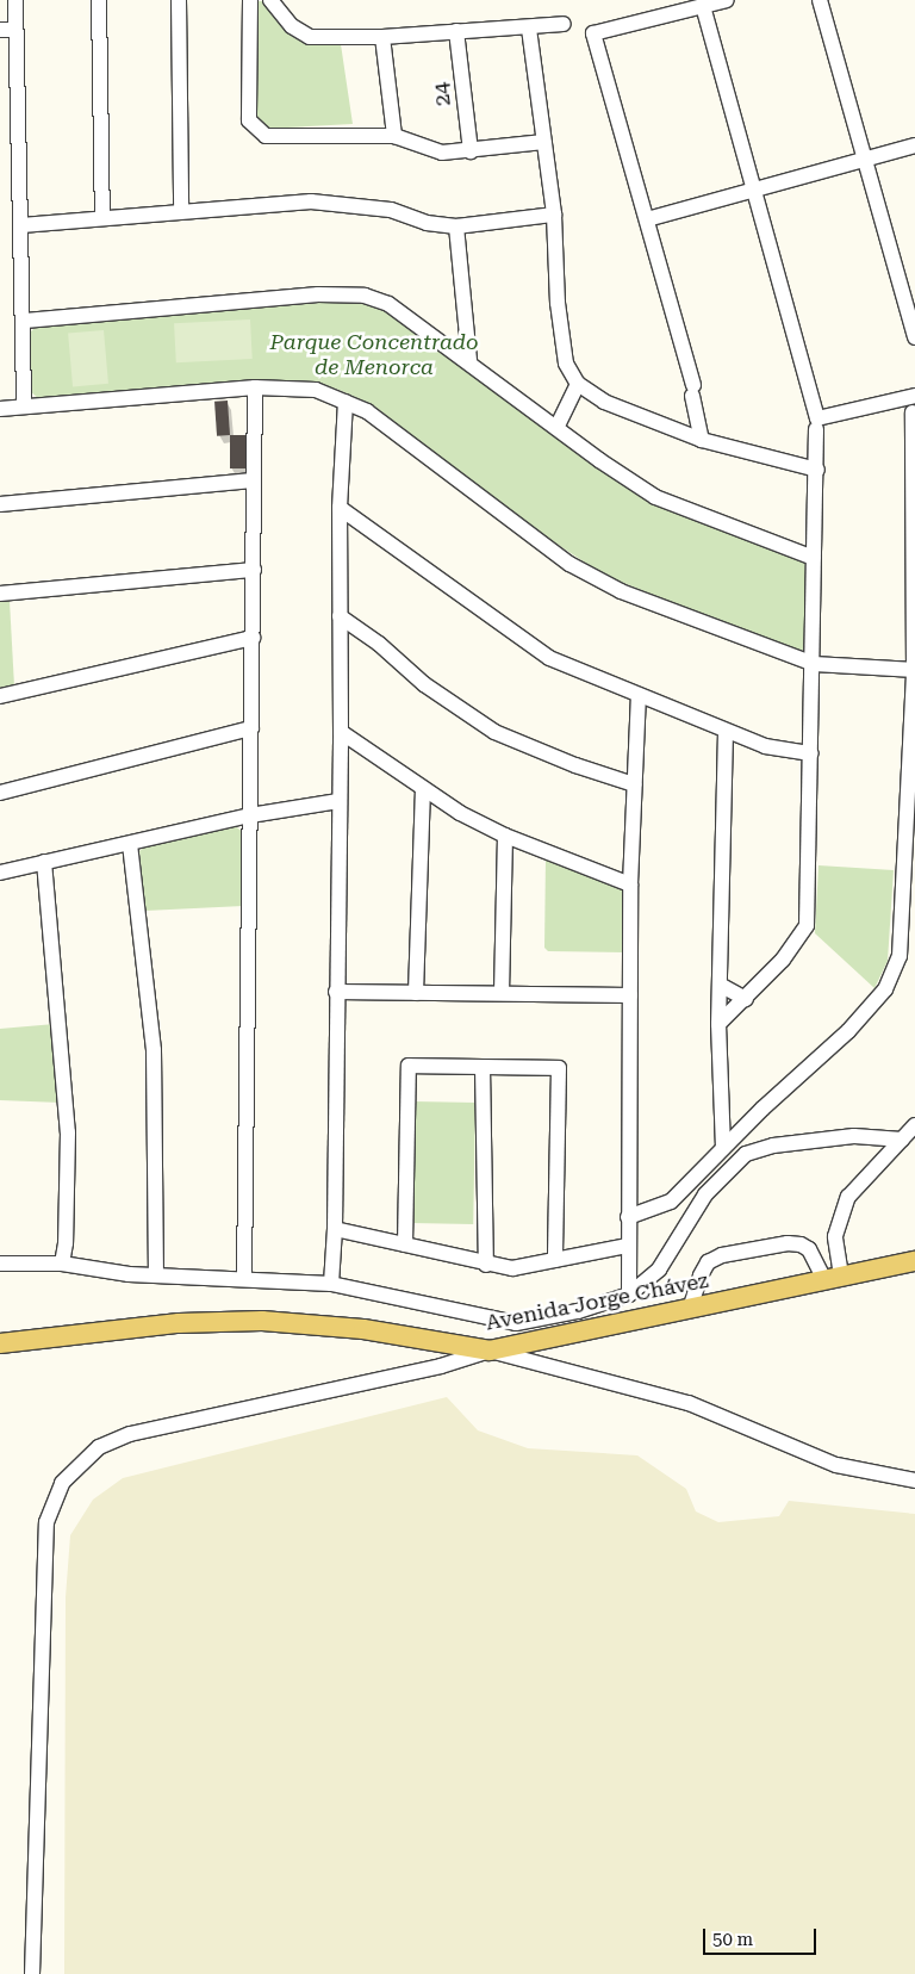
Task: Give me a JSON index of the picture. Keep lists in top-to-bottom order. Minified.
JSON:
{"streets":{"main road":["Avenida Jorge Chávez"],"street":["24"]},"parks":["Parque Concentrado de Menorca"],"scale_bar":"50 m"}
